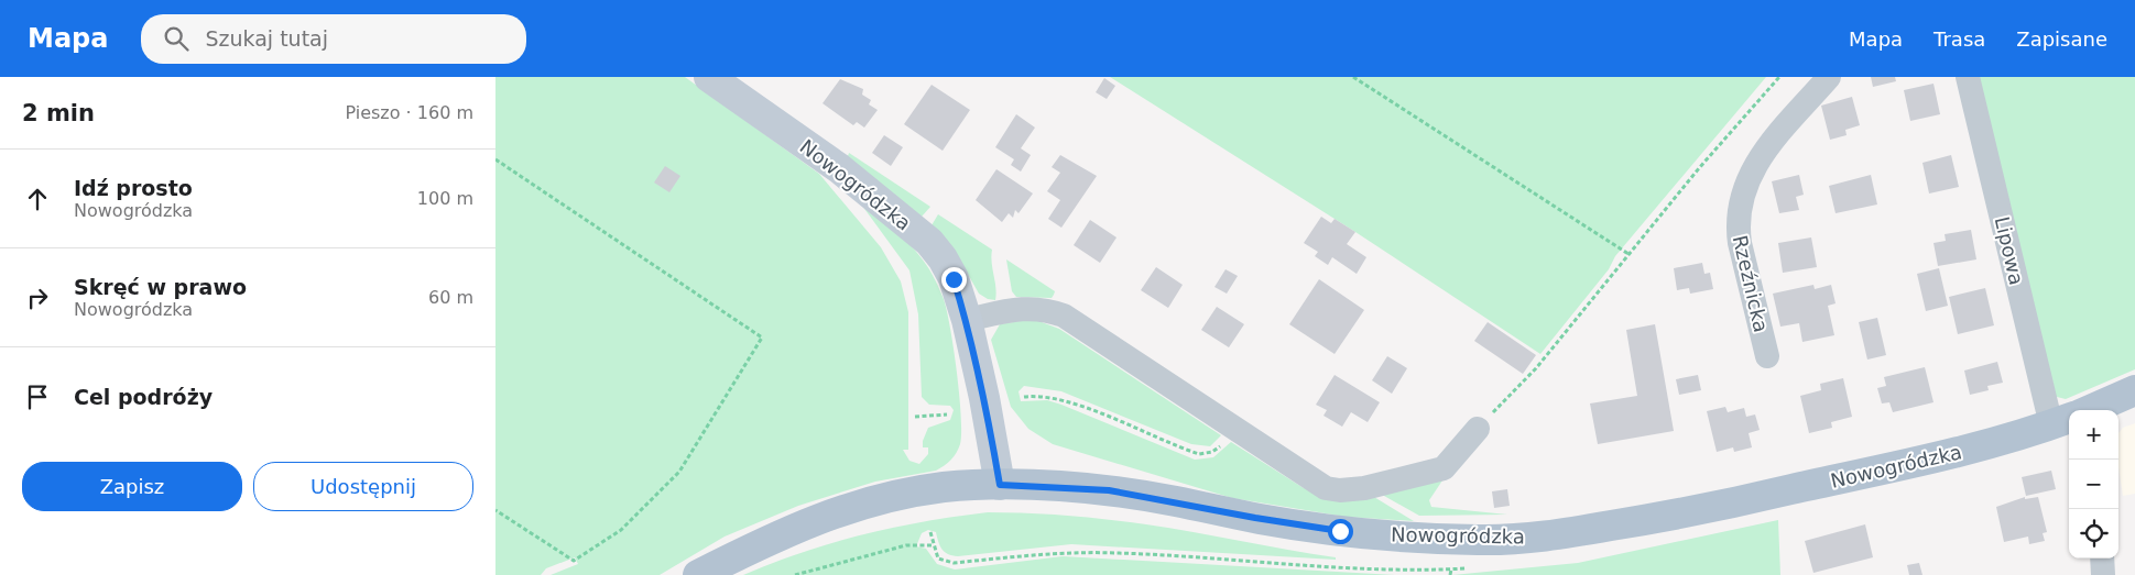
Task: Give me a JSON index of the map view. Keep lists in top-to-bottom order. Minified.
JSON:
{"streets":{"main road":["Nowogródzka"],"street":["Lipowa","Rzeźnicka"]},"crossings":[["Nowogródzka","Lipowa"]],"page":{"header":"Mapa","search":"Szukaj tutaj","nav":["Mapa","Trasa","Zapisane"],"heading":["2 min","Pieszo · 160 m"],"list":[["Idź prosto","Nowogródzka","100 m"],["Skręć w prawo","Nowogródzka","60 m"],"Cel podróży"],"map_buttons":["+","−"],"buttons":["Zapisz","Udostępnij"]}}
